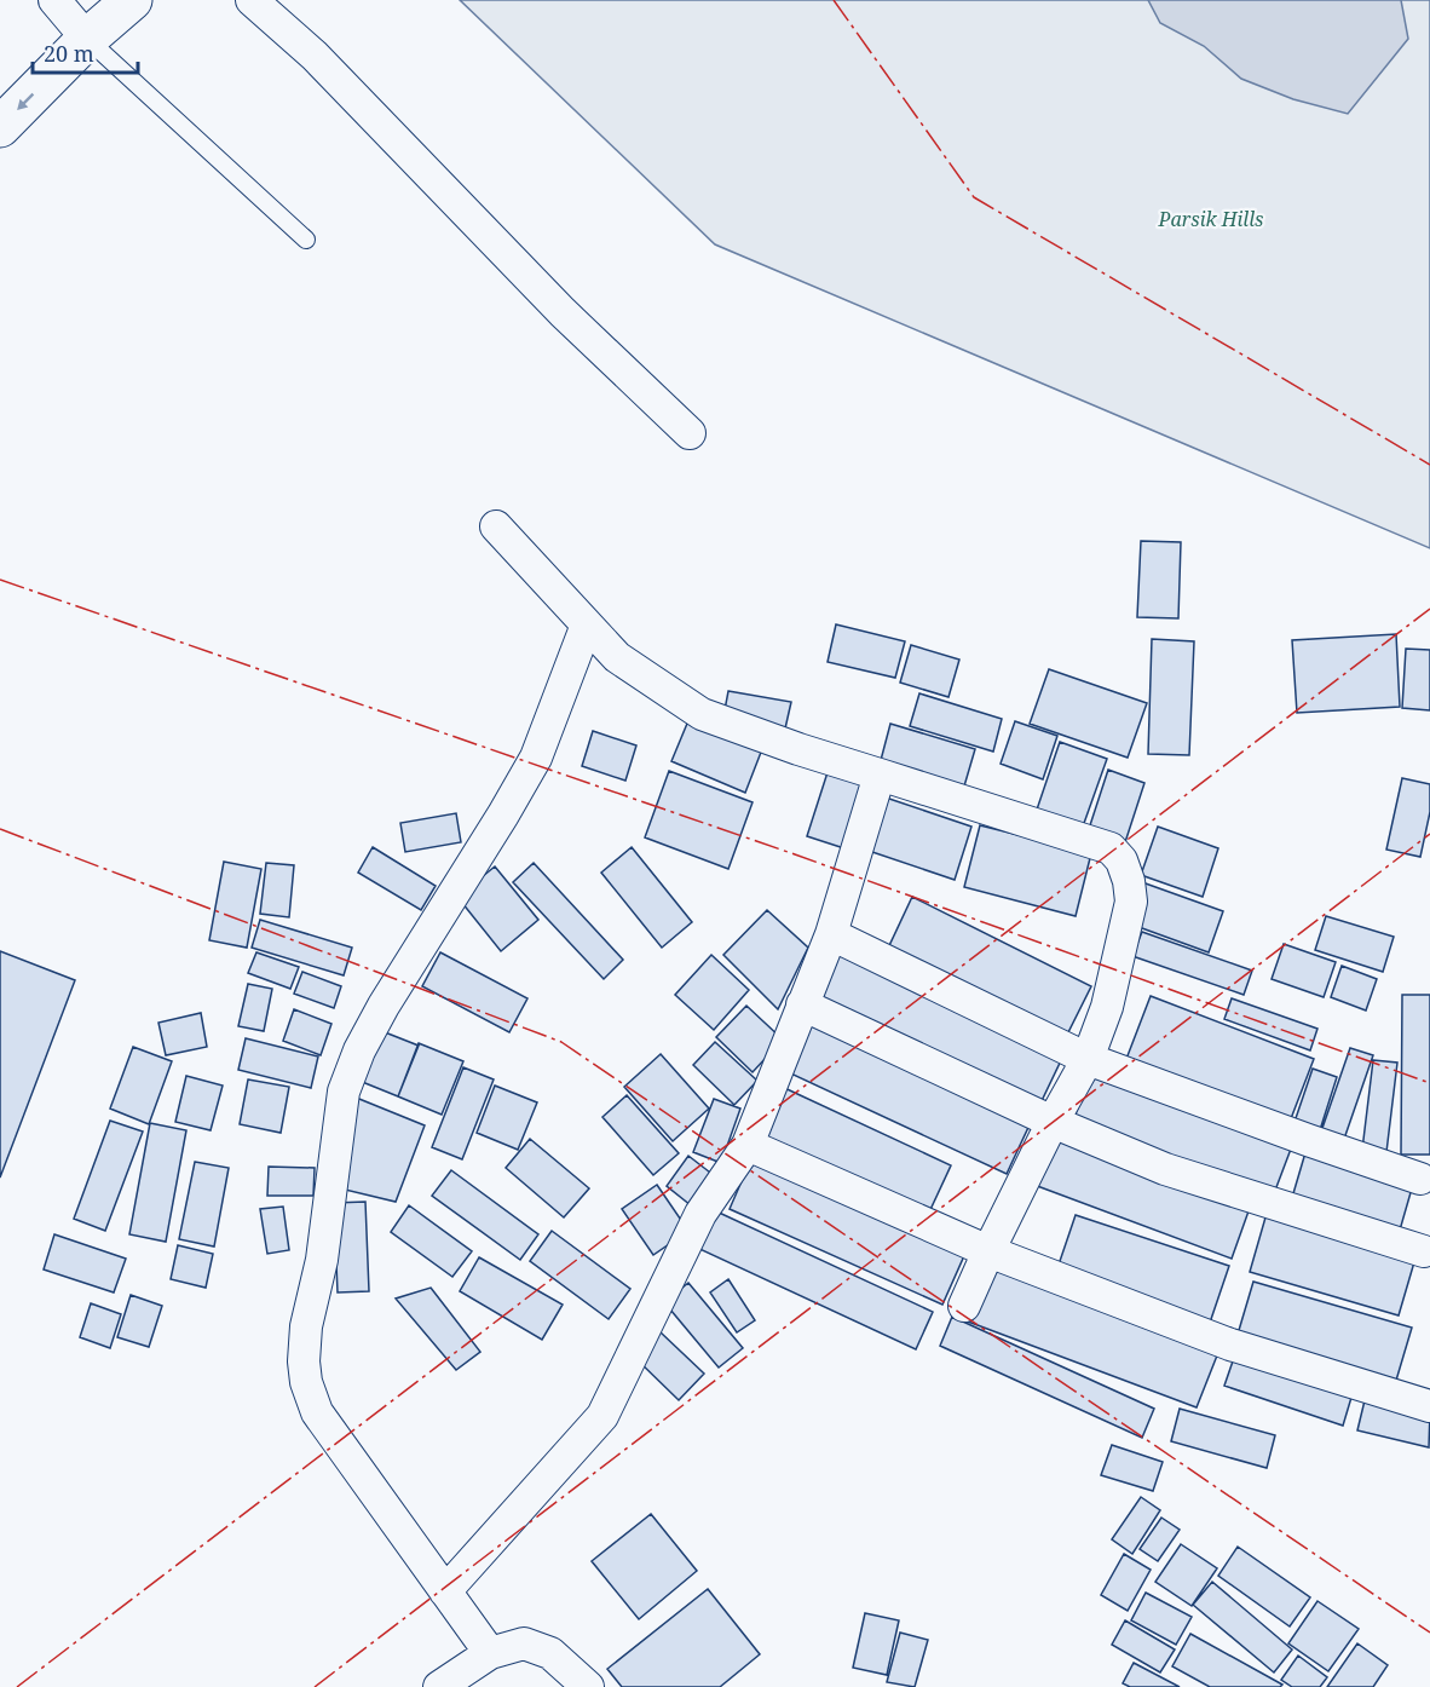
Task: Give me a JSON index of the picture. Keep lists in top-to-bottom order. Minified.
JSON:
{"parks":["Parsik Hills"],"scale_bar":"20 m"}
